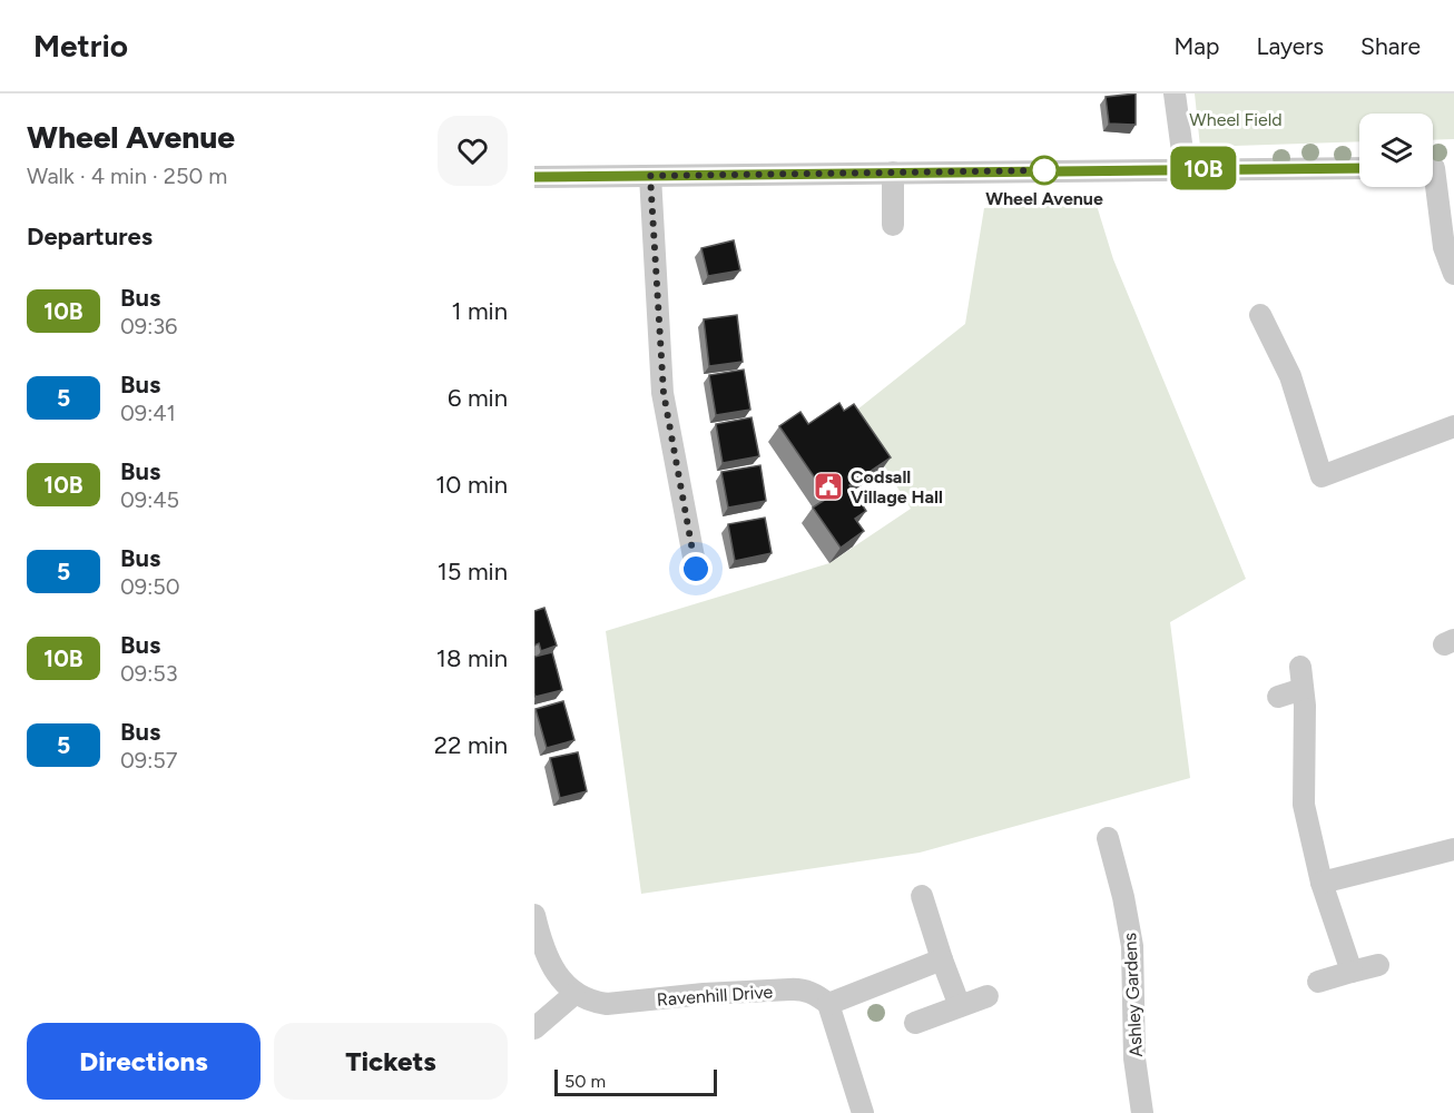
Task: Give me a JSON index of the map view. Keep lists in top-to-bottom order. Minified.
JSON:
{"streets":{"street":["Ravenhill Drive","Ashley Gardens"]},"parks":["Wheel Field"],"places":{"other":["Wheel Avenue"],"public building":["Codsall Village Hall"]},"lines":["bus line 10B"],"scale_bar":"50 m","page":{"header":"Metrio","nav":["Map","Layers","Share"],"heading":[["Wheel Avenue","Walk · 4 min · 250 m"],"Departures"],"on_map":"10B","list":[{"mark":"10B","name":"Bus","note":"09:36","value":"1 min"},{"mark":"5","name":"Bus","note":"09:41","value":"6 min"},{"mark":"10B","name":"Bus","note":"09:45","value":"10 min"},{"mark":"5","name":"Bus","note":"09:50","value":"15 min"},{"mark":"10B","name":"Bus","note":"09:53","value":"18 min"},{"mark":"5","name":"Bus","note":"09:57","value":"22 min"}],"buttons":["Directions","Tickets"],"scale":"50 m"}}
